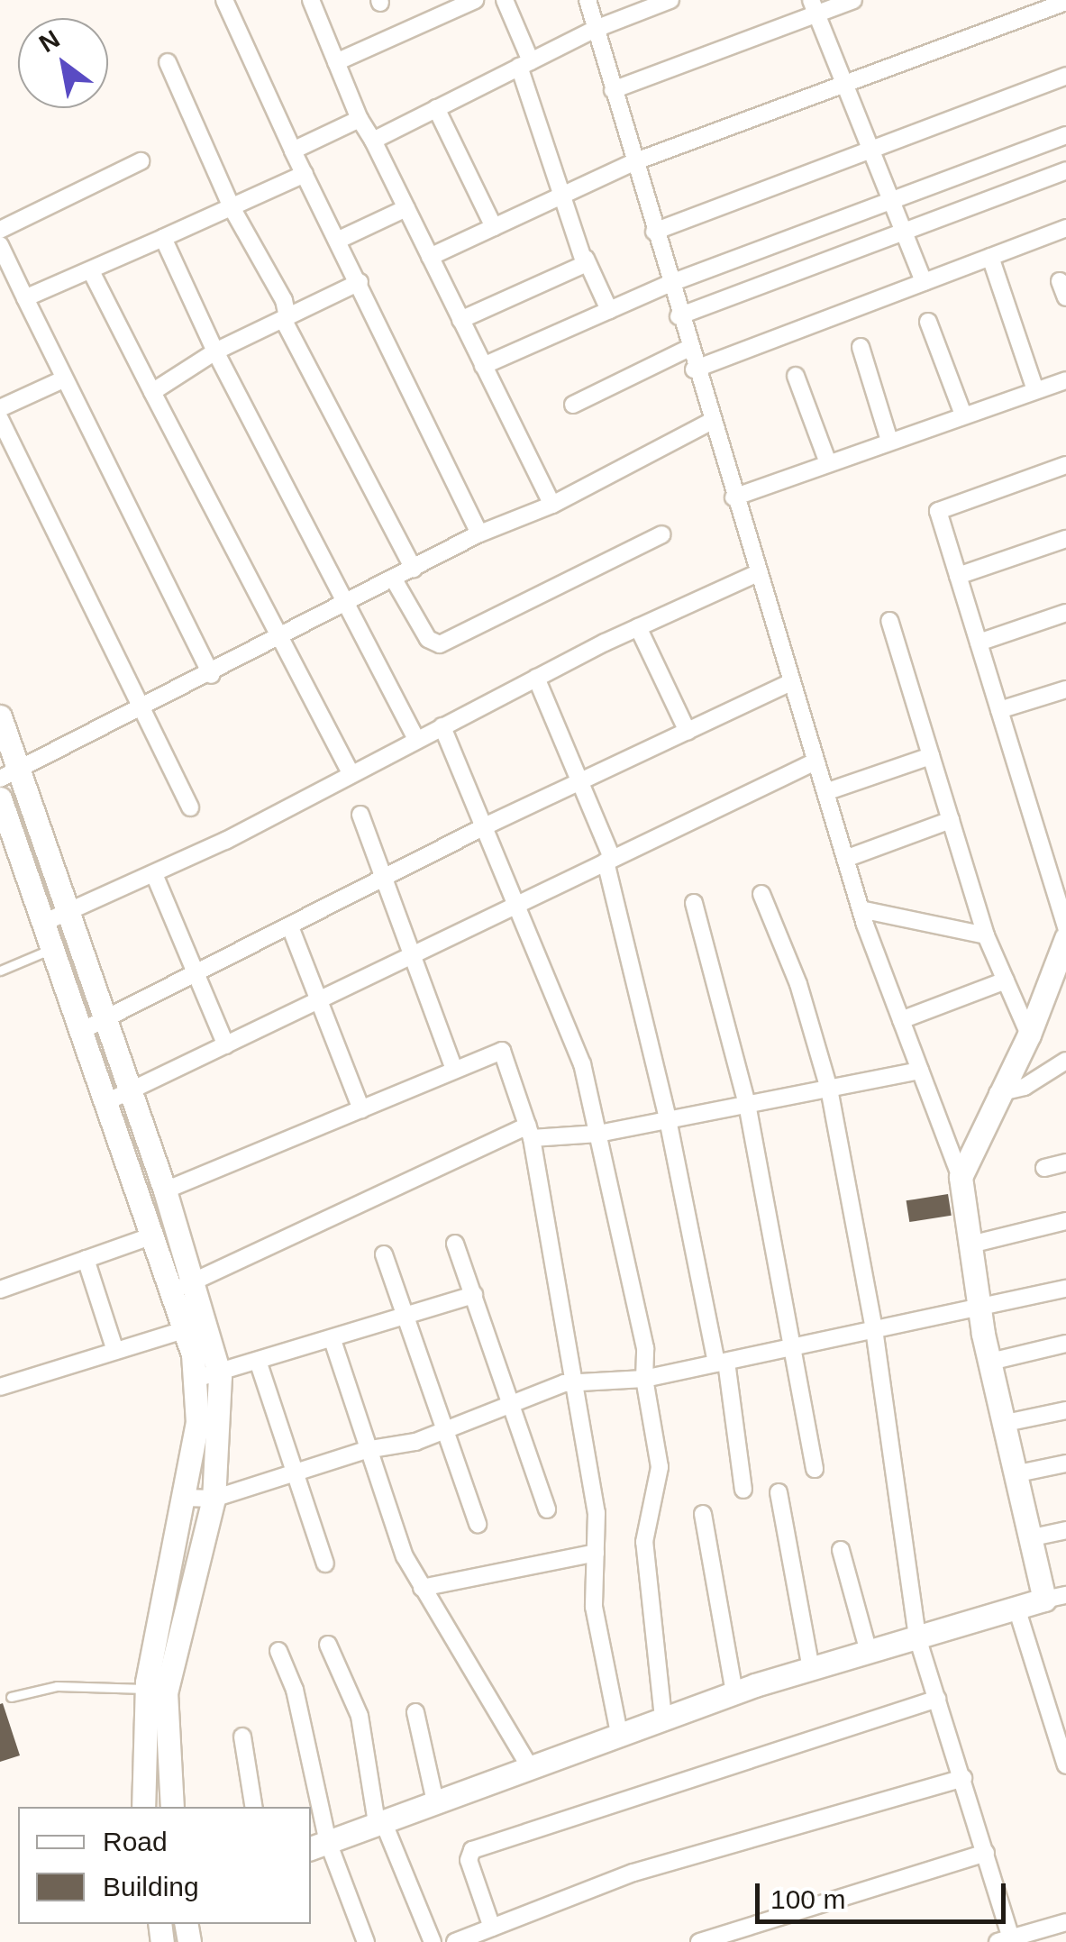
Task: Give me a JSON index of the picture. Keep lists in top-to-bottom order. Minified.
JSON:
{"legend":["Road","Building"],"scale_bar":"100 m","north":"top left"}
